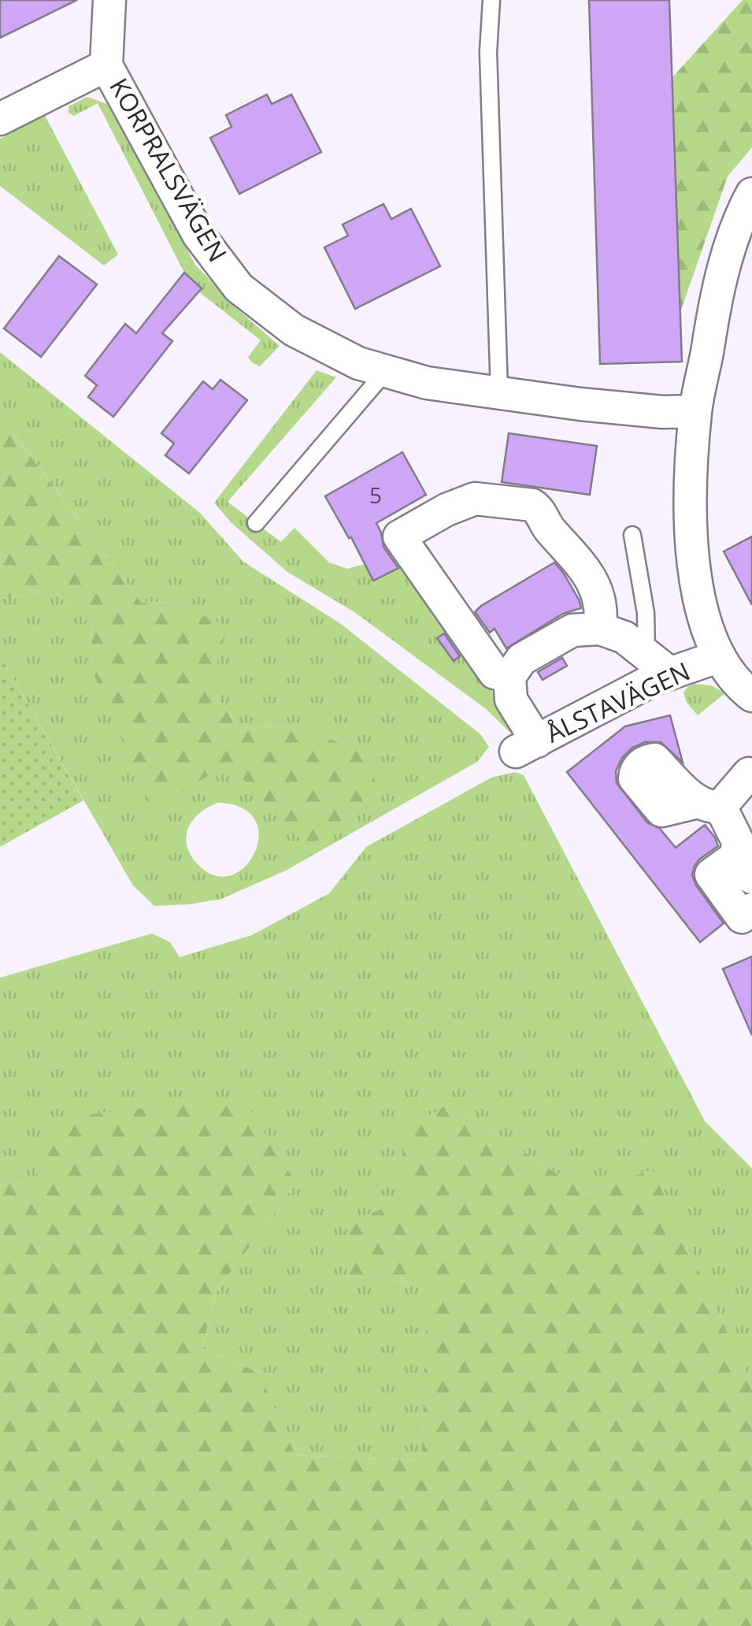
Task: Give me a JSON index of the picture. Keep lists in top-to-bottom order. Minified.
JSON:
{"streets":{"street":["KORPRALSVÄGEN","ÅLSTAVÄGEN"]},"house_numbers":["5"]}
